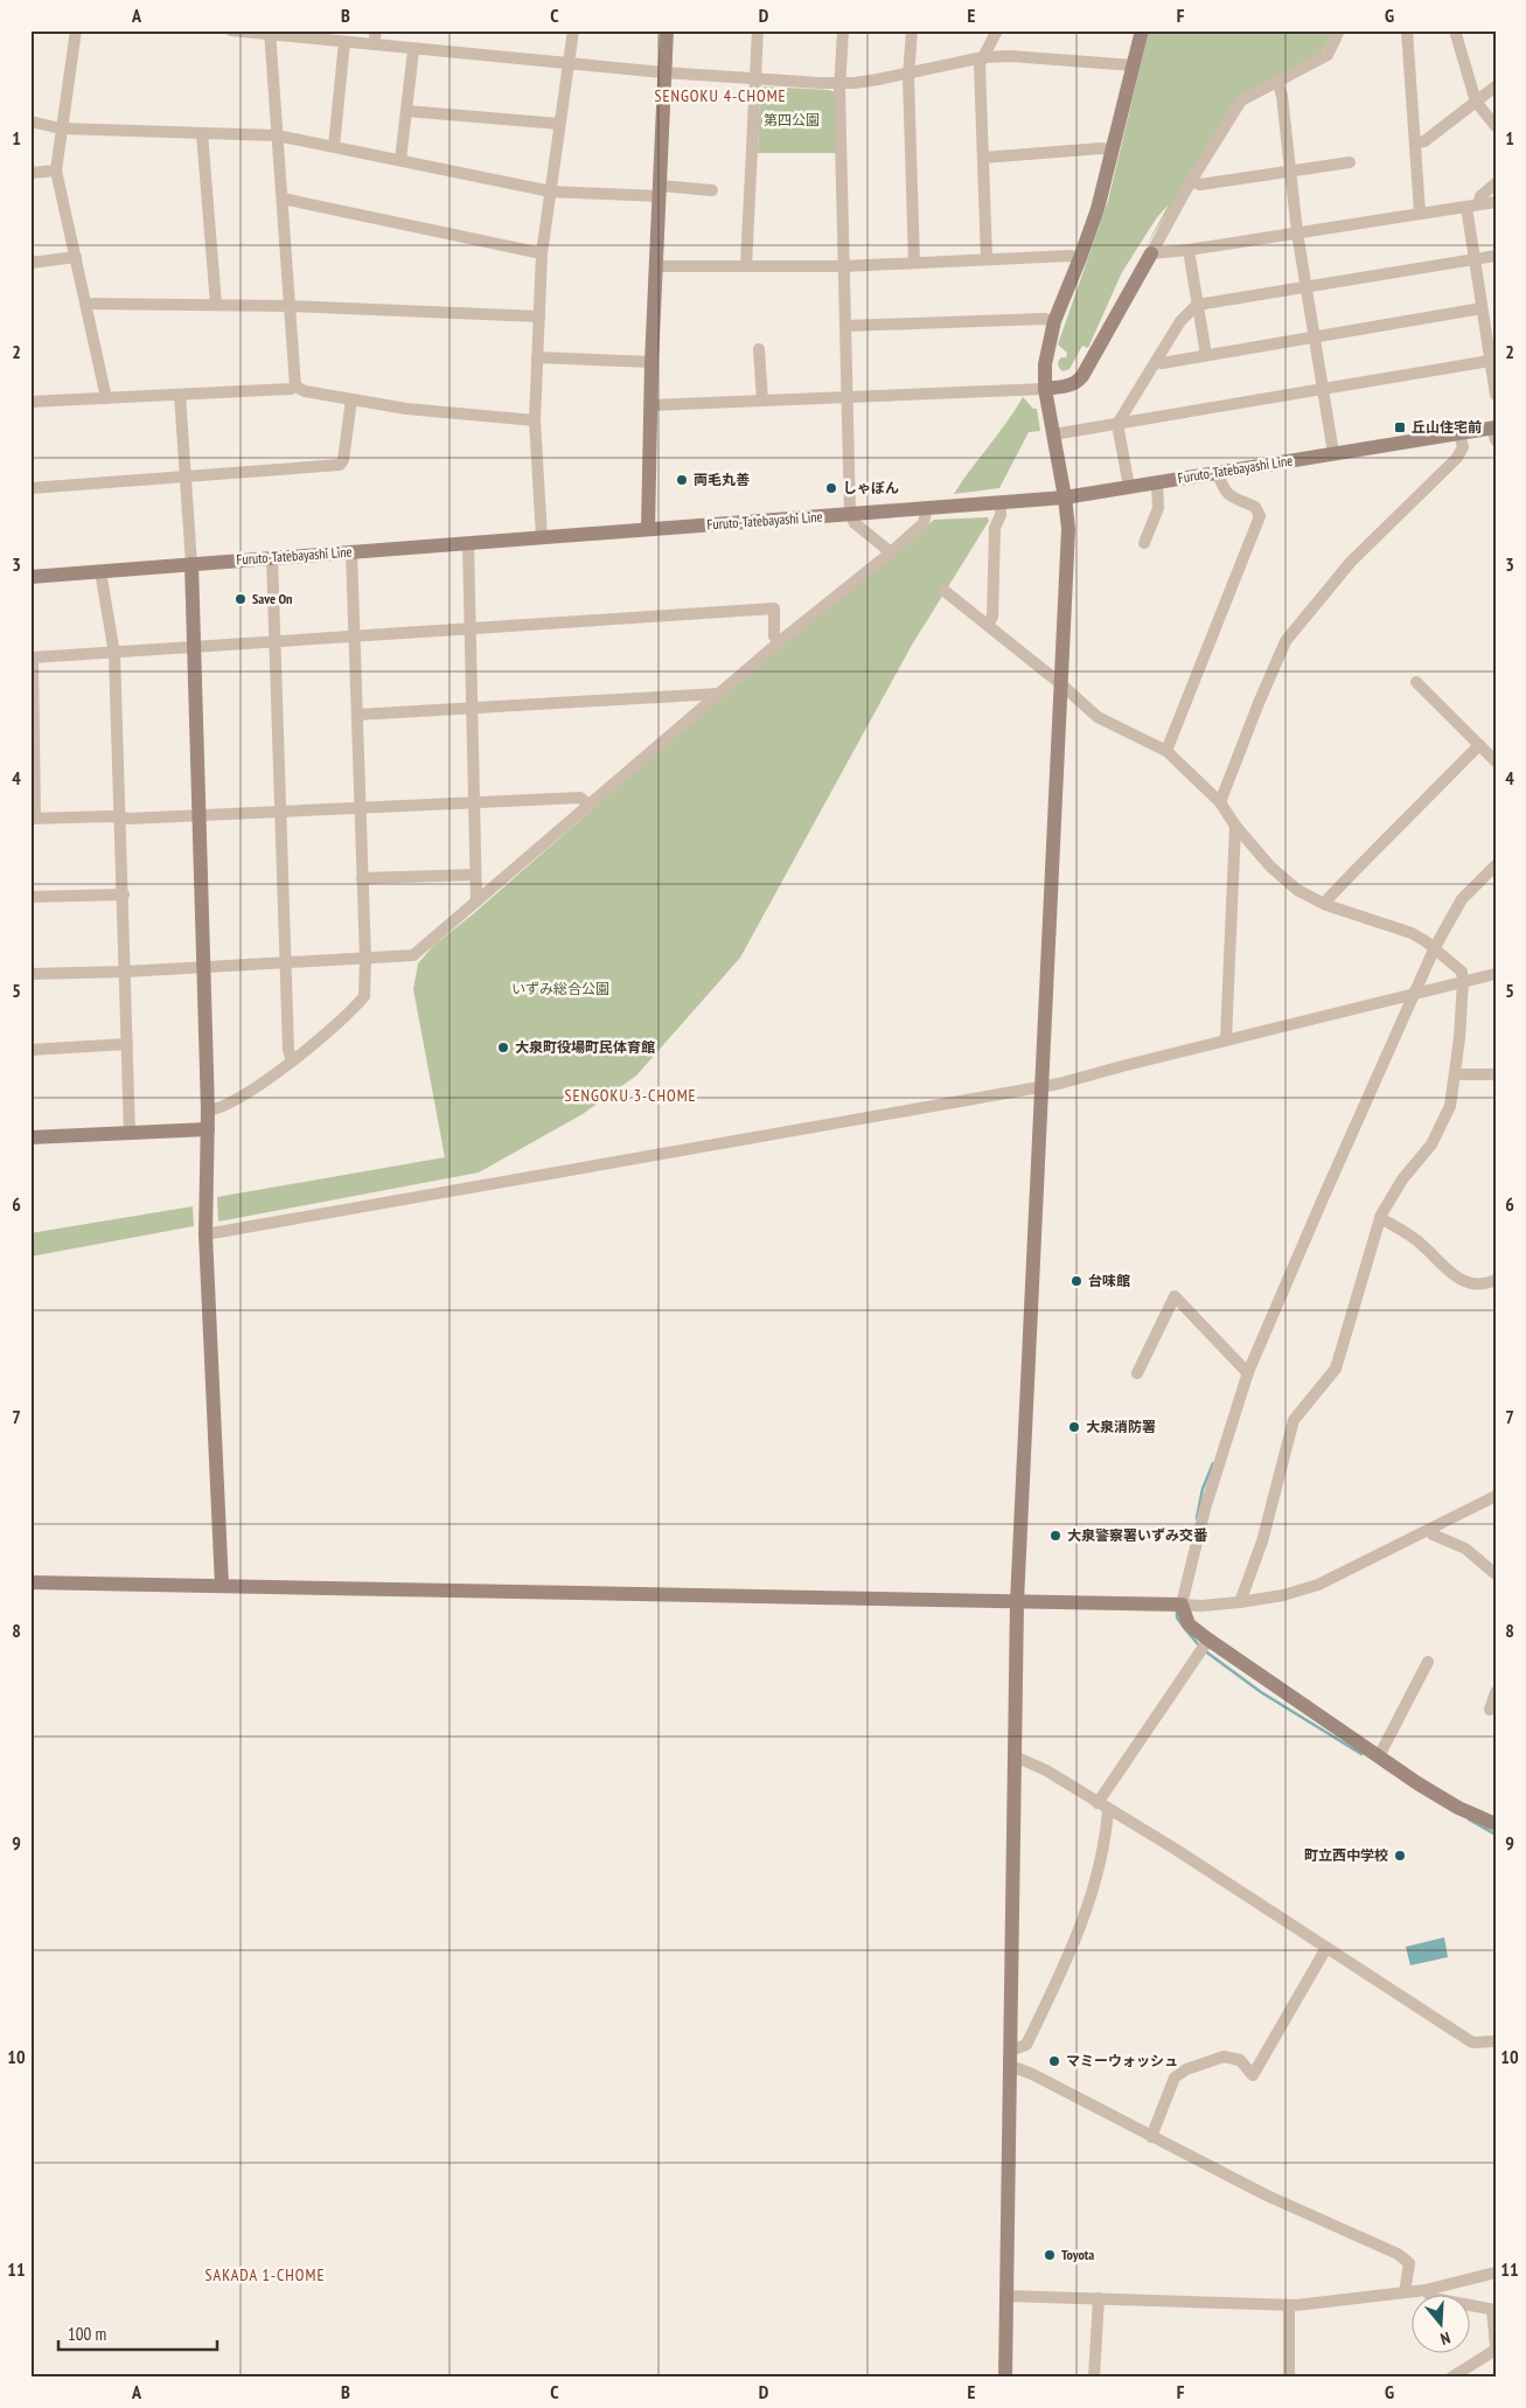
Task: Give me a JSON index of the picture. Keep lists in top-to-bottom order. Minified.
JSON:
{"streets":{"street":["Furuto-Tatebayashi Line"]},"districts":["SENGOKU 4-CHOME","SENGOKU 3-CHOME","SAKADA 1-CHOME"],"parks":["第四公園","いずみ総合公園"],"places":{"transit":["丘山住宅前"],"other":["両毛丸善","しゃぼん","Save On","大泉町役場町民体育館","台味館","大泉消防署","大泉警察署いずみ交番","町立西中学校","マミーウォッシュ","Toyota"]},"scale_bar":"100 m","north":"bottom","grid":{"columns":["A","B","C","D","E","F","G"],"rows":["1","2","3","4","5","6","7","8","9","10","11"]}}
